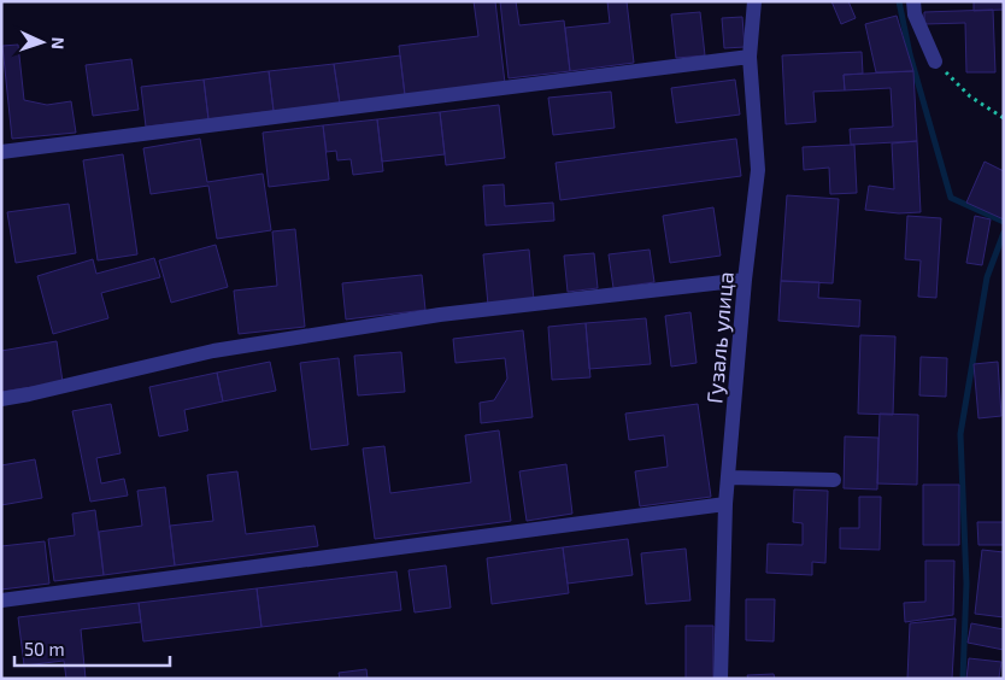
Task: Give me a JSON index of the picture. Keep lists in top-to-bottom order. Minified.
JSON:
{"streets":{"street":["Гузаль улица"]},"scale_bar":"50 m","north":"right"}
